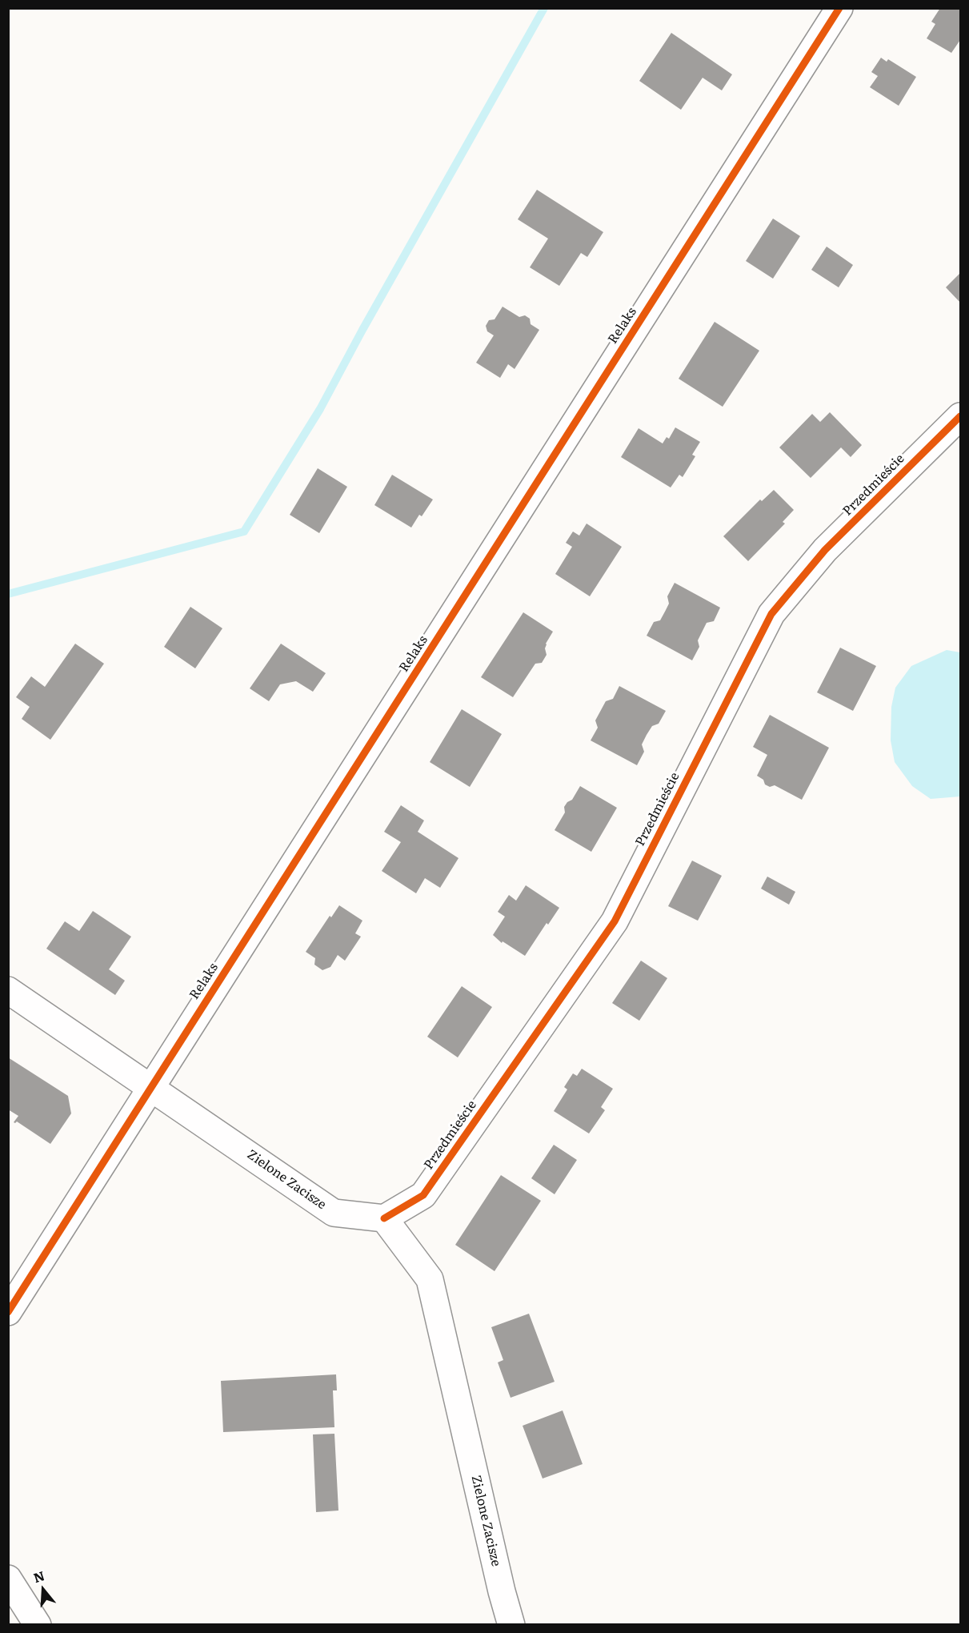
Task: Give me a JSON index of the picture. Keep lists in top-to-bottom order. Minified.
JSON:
{"streets":{"street":["Relaks","Przedmieście","Zielone Zacisze"]},"crossings":[["Relaks","Zielone Zacisze"],["Przedmieście","Zielone Zacisze"]],"north":"top"}
